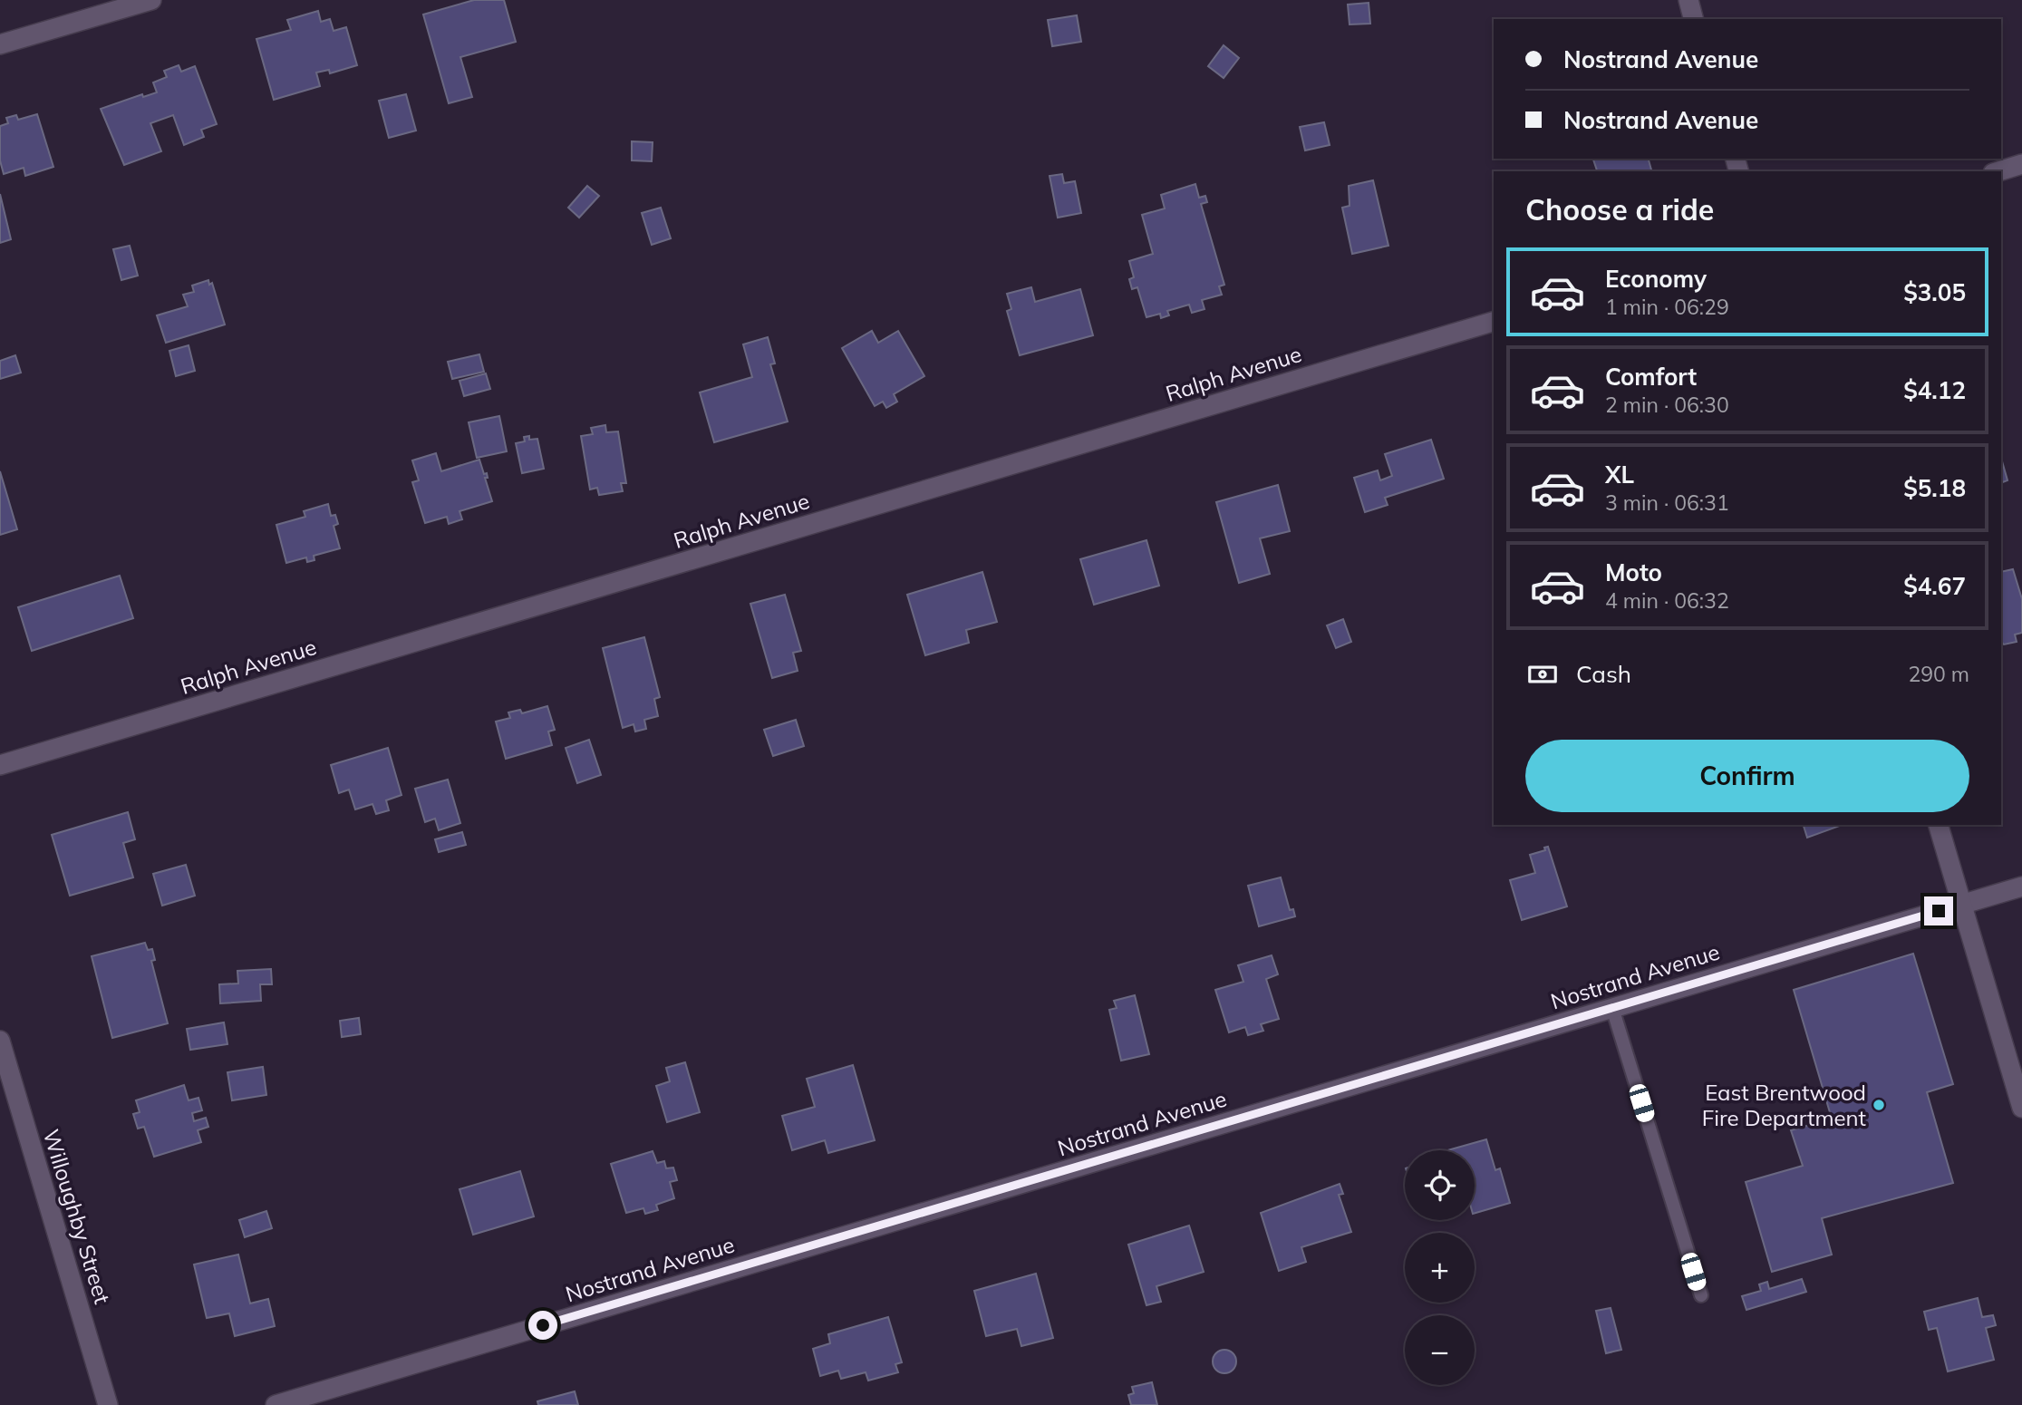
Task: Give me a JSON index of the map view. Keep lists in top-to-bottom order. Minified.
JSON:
{"streets":{"street":["Ralph Avenue","Nostrand Avenue","Willoughby Street"]},"places":["East Brentwood Fire Department"],"page":{"banner":["Nostrand Avenue","Nostrand Avenue"],"heading":"Choose a ride","list":[{"name":"Economy","note":"1 min · 06:29","value":"$3.05"},{"name":"Comfort","note":"2 min · 06:30","value":"$4.12"},{"name":"XL","note":"3 min · 06:31","value":"$5.18"},{"name":"Moto","note":"4 min · 06:32","value":"$4.67"}],"pay":["Cash","290 m"],"buttons":"Confirm","map_buttons":["+","−"]}}
